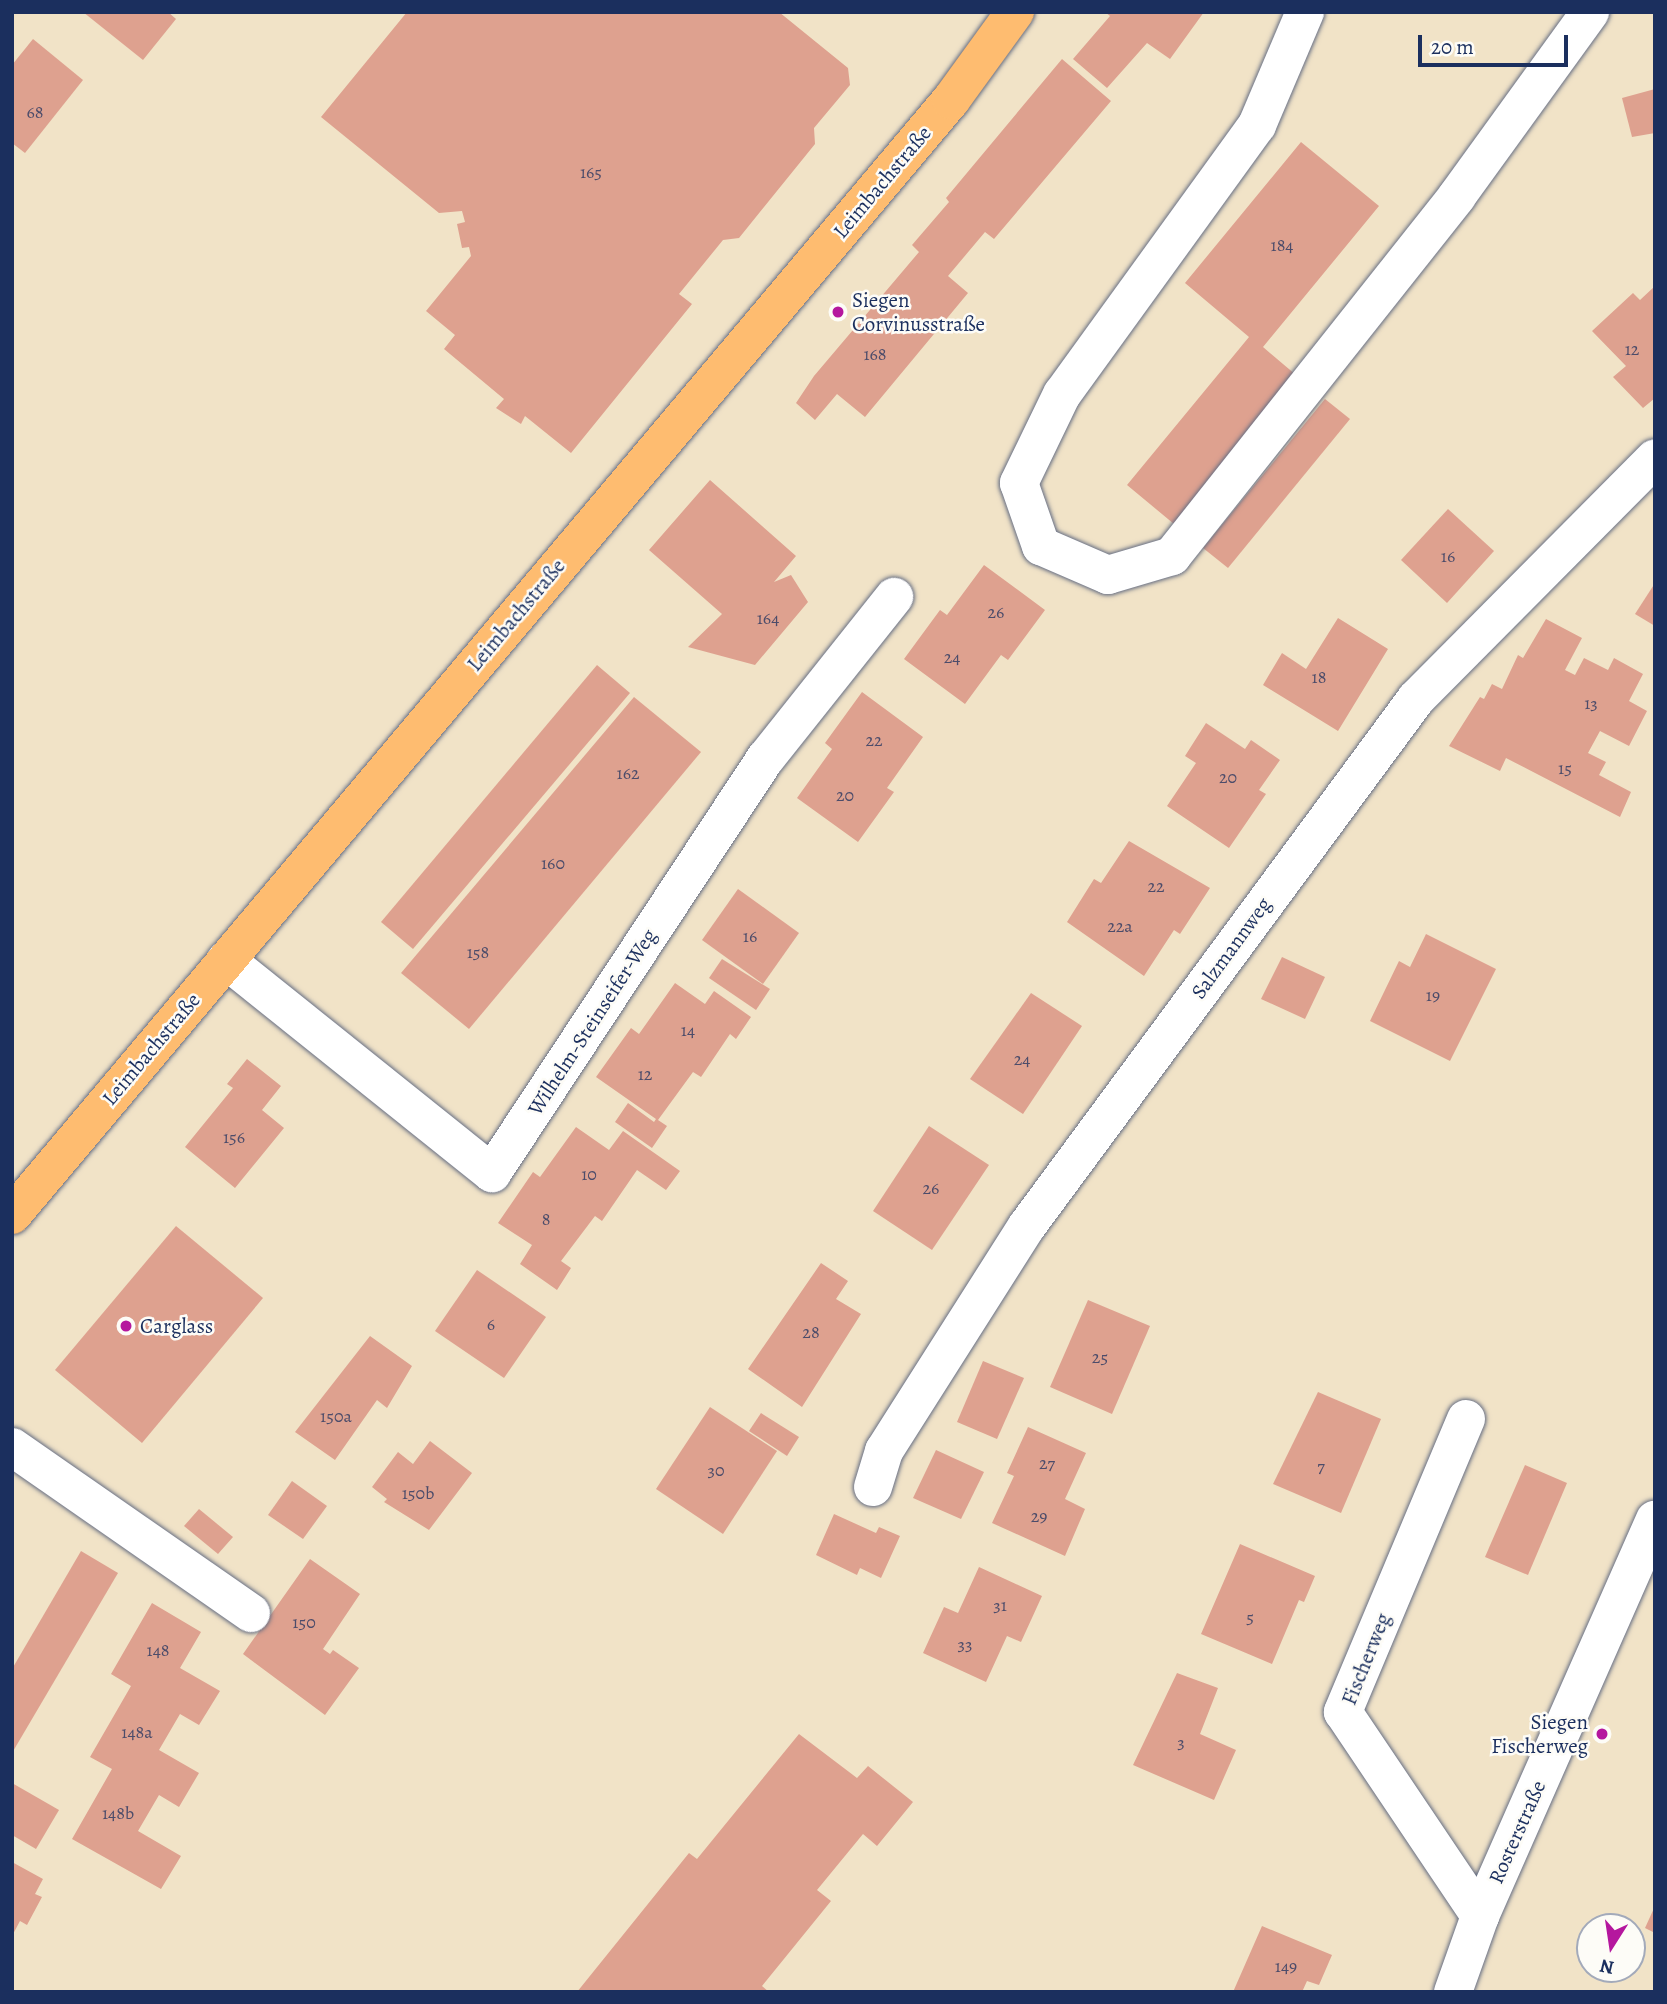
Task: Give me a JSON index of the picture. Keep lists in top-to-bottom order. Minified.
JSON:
{"streets":{"main road":["Leimbachstraße"],"street":["Salzmannweg","Wilhelm-Steinseifer-Weg","Fischerweg","Rosterstraße"]},"crossings":[["Leimbachstraße","Wilhelm-Steinseifer-Weg"],["Fischerweg","Rosterstraße"]],"places":["Siegen Corvinusstraße","Carglass","Siegen Fischerweg"],"house_numbers":["68","165","184","12","168","16","26","164","24","18","13","22","15","162","20","20","160","22","22a","16","158","19","14","24","12","156","10","26","8","6","28","25","150a","27","7","30","150b","29","31","5","150","33","148","148a","3","148b","149"],"scale_bar":"20 m","north":"bottom"}
